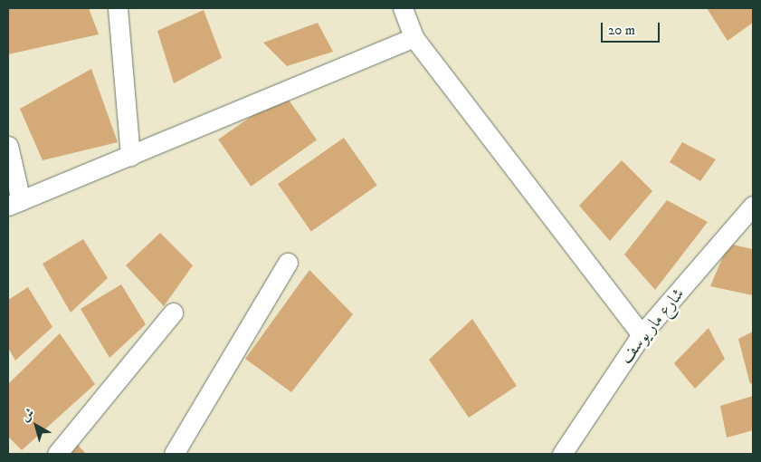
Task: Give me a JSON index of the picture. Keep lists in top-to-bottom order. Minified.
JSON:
{"streets":{"street":["شارع مار يوسف"]},"scale_bar":"20 m","north":"top left"}
